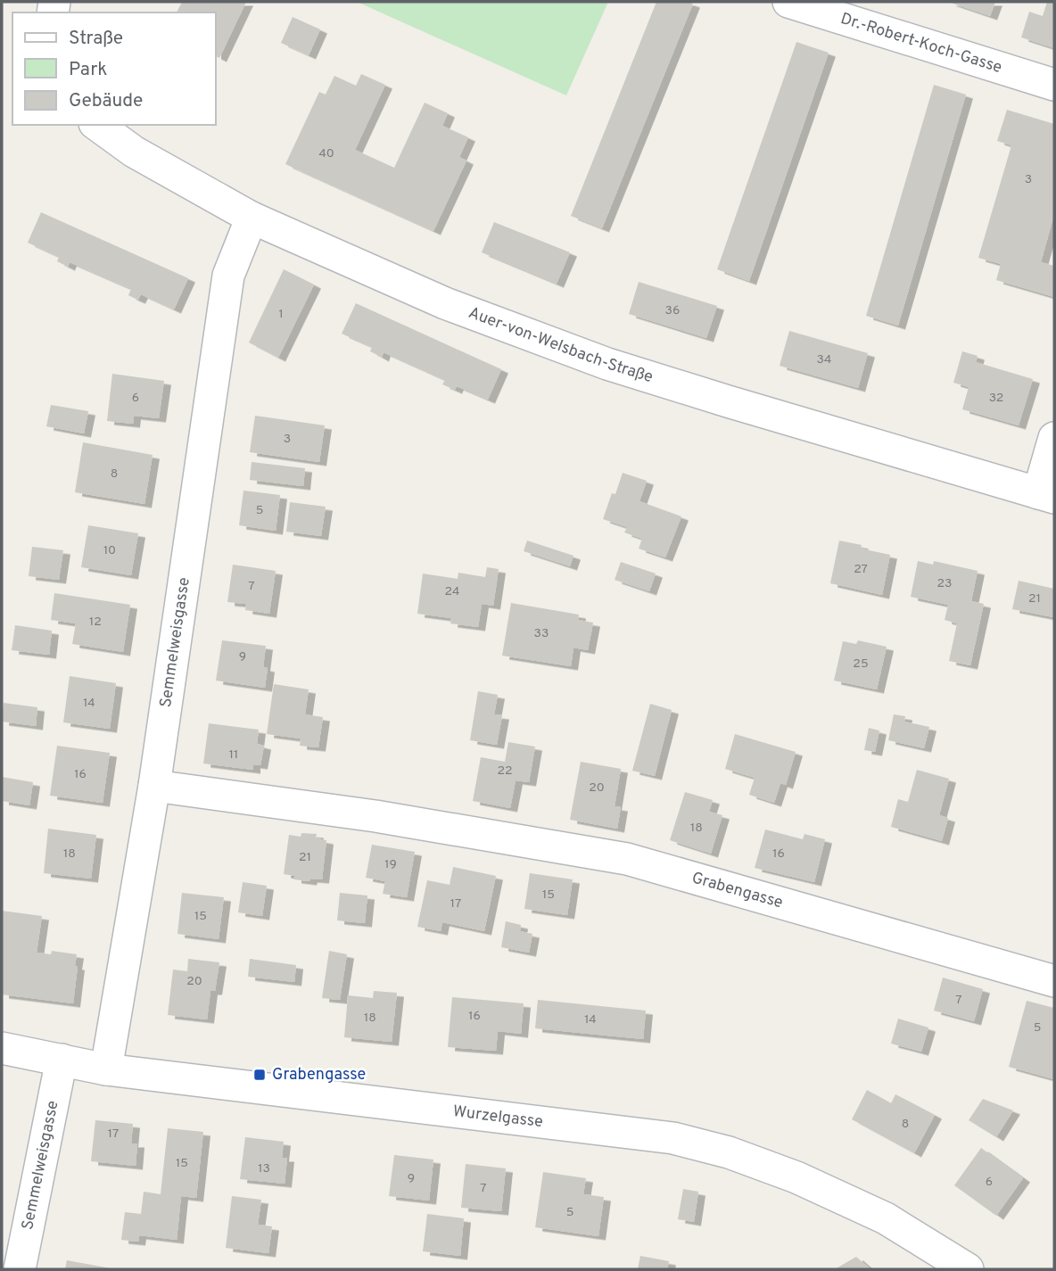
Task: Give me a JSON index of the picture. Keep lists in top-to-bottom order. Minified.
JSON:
{"streets":{"street":["Dr.-Robert-Koch-Gasse","Auer-von-Welsbach-Straße","Semmelweisgasse","Grabengasse","Wurzelgasse"]},"crossings":[["Auer-von-Welsbach-Straße","Semmelweisgasse"],["Semmelweisgasse","Grabengasse"],["Semmelweisgasse","Wurzelgasse"]],"places":{"transit":["Grabengasse"]},"house_numbers":["40","3","36","1","34","6","32","3","8","5","10","27","23","7","24","21","12","33","9","25","14","11","22","16","20","18","18","16","21","19","15","17","15","20","7","16","18","14","5","8","17","15","13","9","6","7","5"],"legend":["Straße","Park","Gebäude"]}
